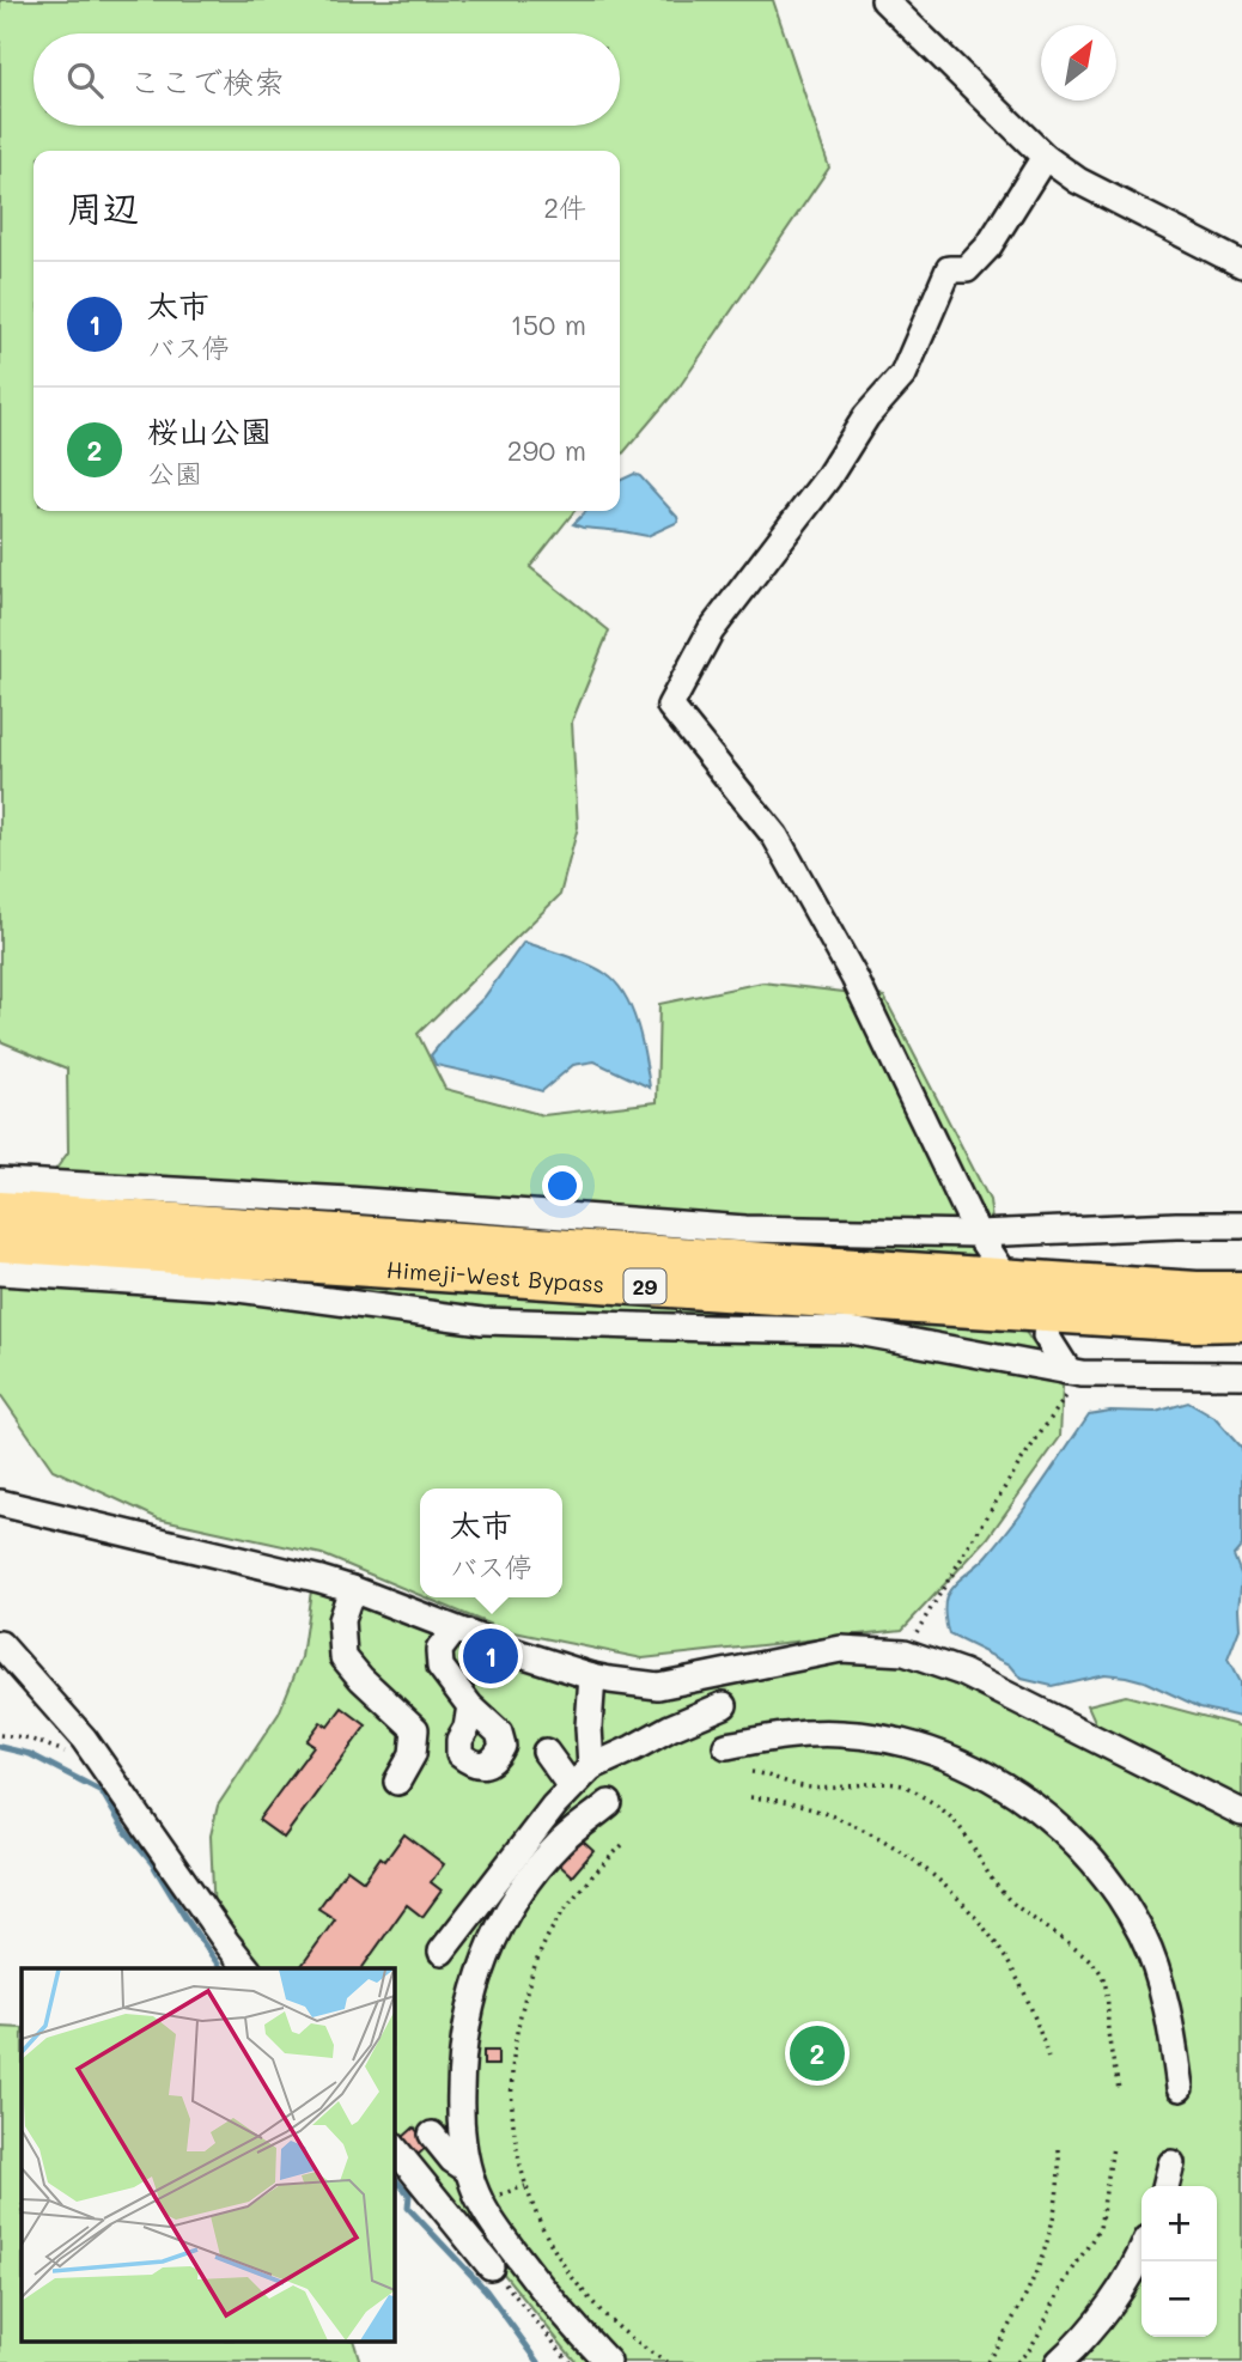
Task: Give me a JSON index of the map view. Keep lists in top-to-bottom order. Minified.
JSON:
{"streets":{"highway":["Himeji-West Bypass","29"]},"north":"top right","page":{"search":"ここで検索","heading":["周辺","2件"],"list":[{"mark":"1","name":"太市","note":"バス停","value":"150 m"},{"mark":"2","name":"桜山公園","note":"公園","value":"290 m"}],"popup":["太市","バス停"],"pins":["1","2"],"map_buttons":["+","−"]}}
